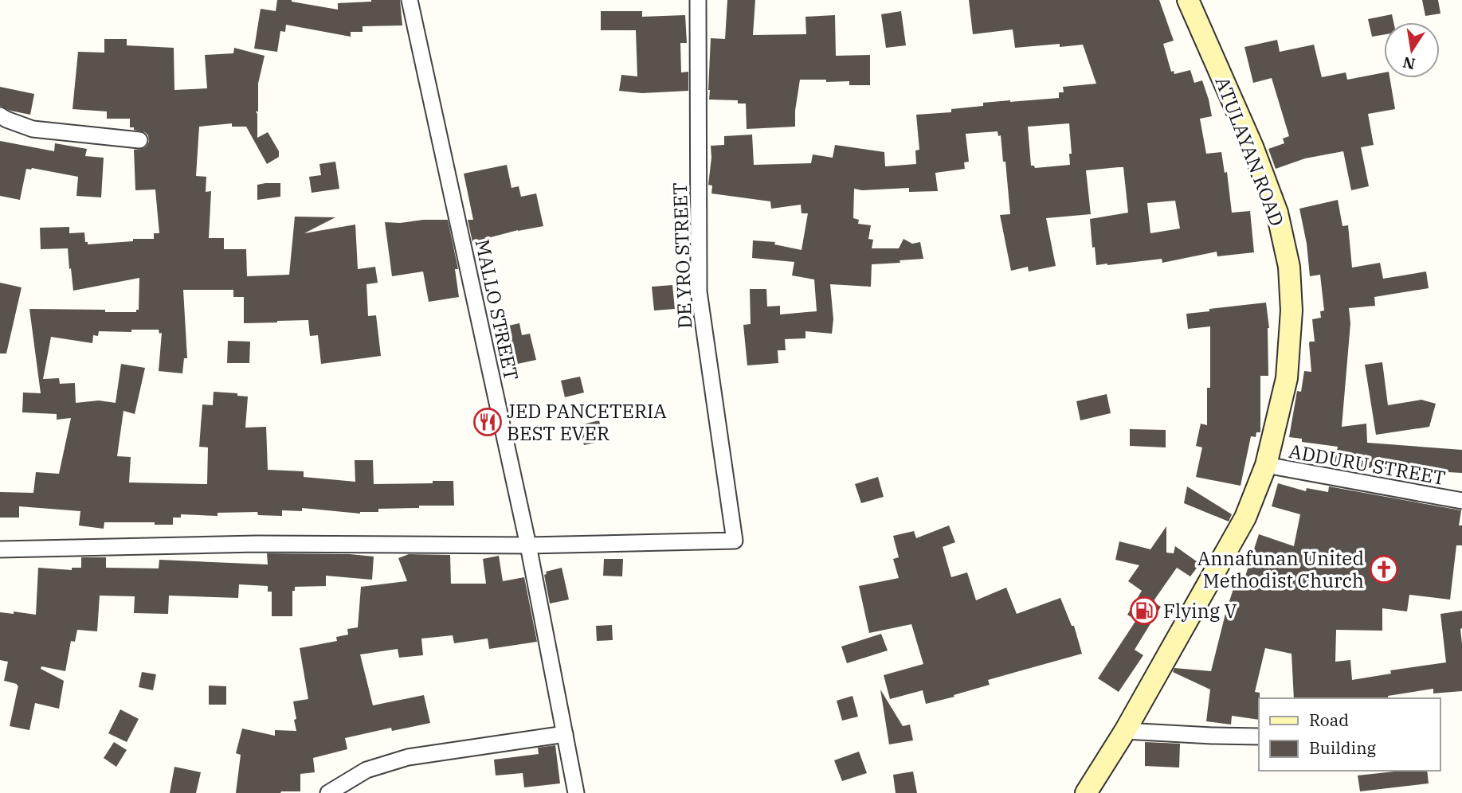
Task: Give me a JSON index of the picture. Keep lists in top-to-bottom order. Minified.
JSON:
{"streets":{"main road":["ATULAYAN ROAD"],"street":["DE YRO STREET","MALLO STREET","ADDURU STREET"]},"crossings":[["ATULAYAN ROAD","ADDURU STREET"],["DE YRO STREET","MALLO STREET"]],"places":{"restaurant":["JED PANCETERIA BEST EVER"],"church":["Annafunan United Methodist Church"],"fuel station":["Flying V"]},"legend":["Road","Building"],"north":"bottom"}
